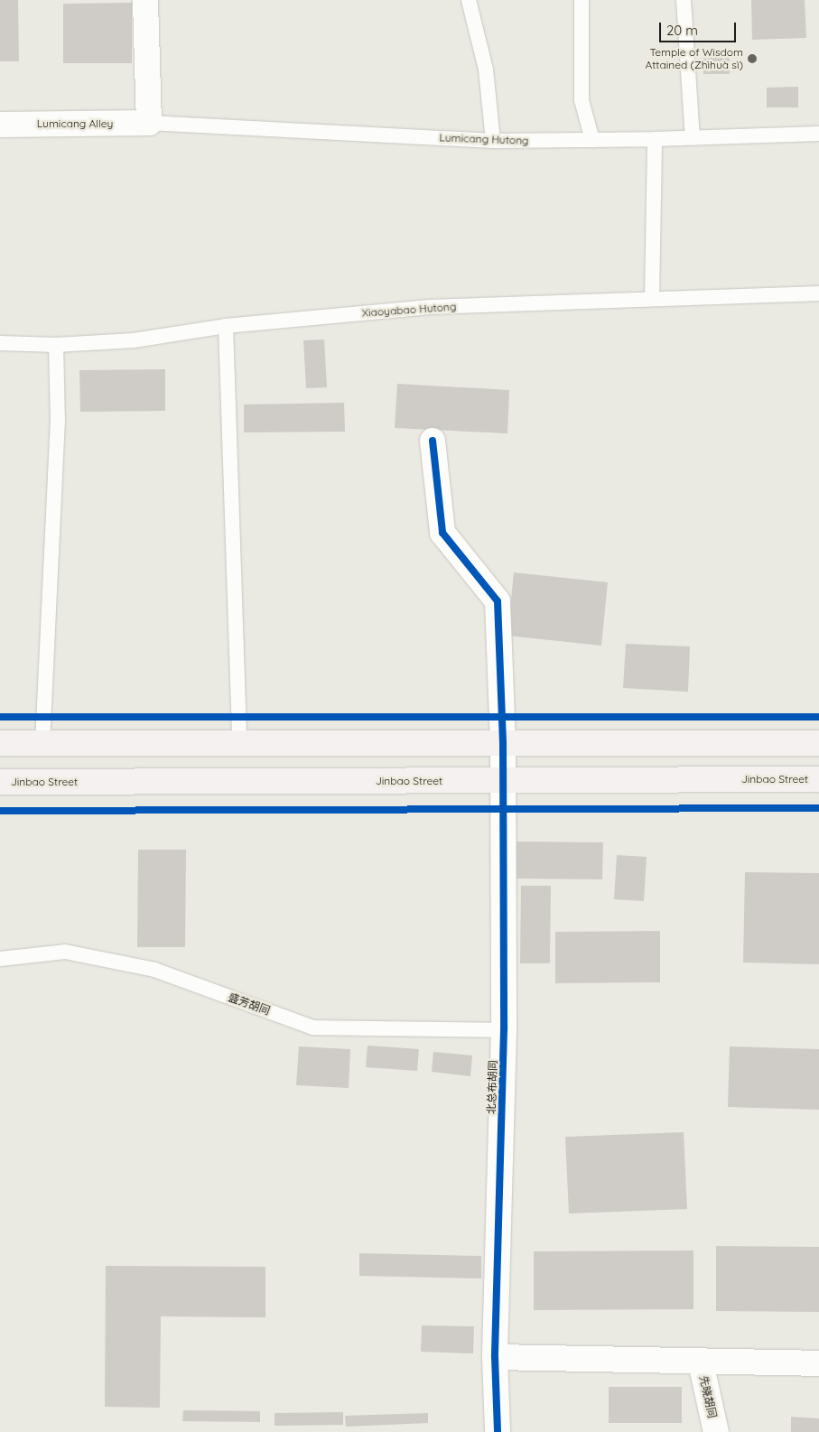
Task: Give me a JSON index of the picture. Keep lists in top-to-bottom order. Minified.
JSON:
{"streets":{"main road":["Jinbao Street"],"street":["Lumicang Alley","北总布胡同","先晓胡同"],"lane":["Lumicang Hutong","Xiaoyabao Hutong","盛芳胡同"]},"crossings":[["Lumicang Alley","Lumicang Hutong"],["Jinbao Street","北总布胡同"],["盛芳胡同","北总布胡同"]],"places":["Temple of Wisdom Attained (Zhìhuà sì)"],"scale_bar":"20 m"}
